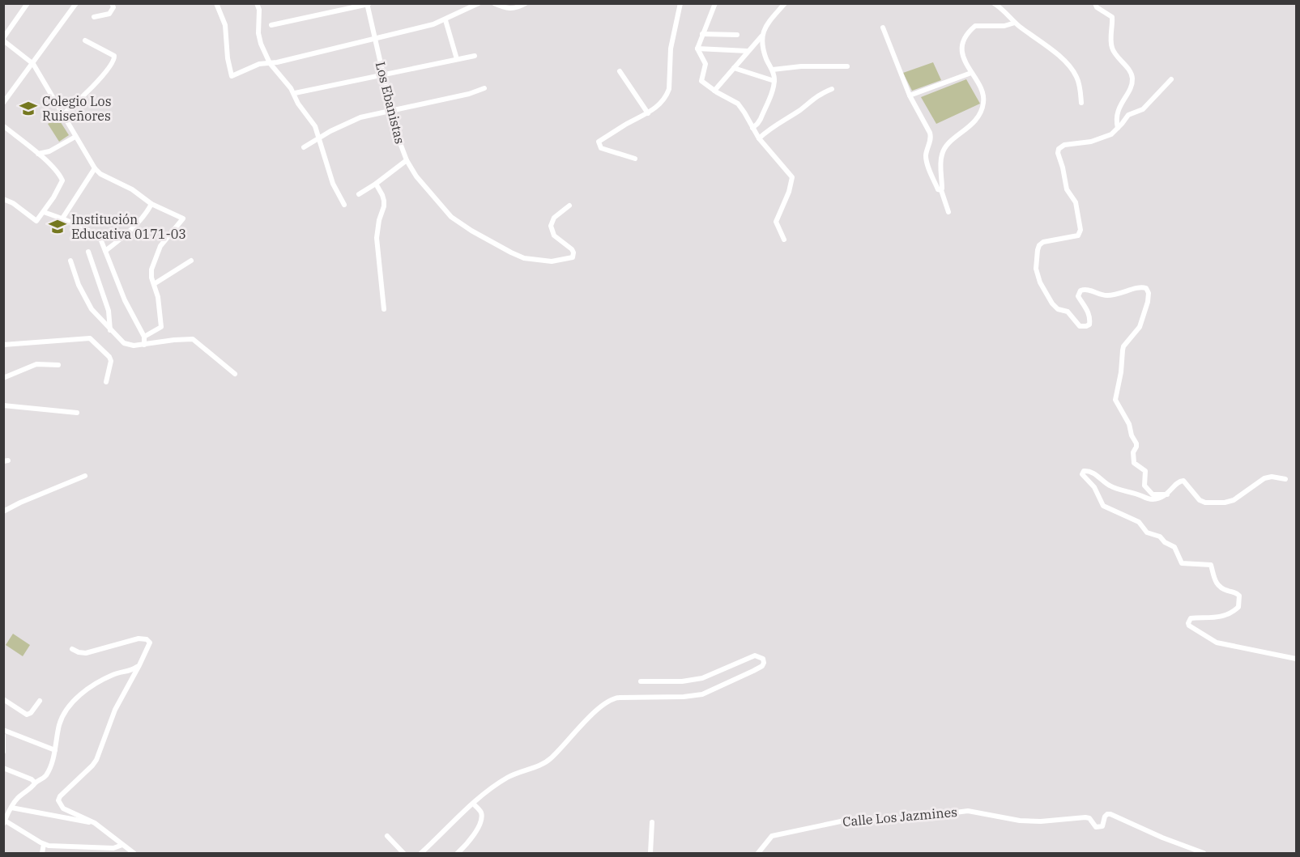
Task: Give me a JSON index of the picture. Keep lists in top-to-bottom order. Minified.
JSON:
{"streets":{"street":["Los Ebanistas","Calle Los Jazmines"]},"places":{"school or university":["Colegio Los Ruiseñores","Institución Educativa 0171-03"]}}
